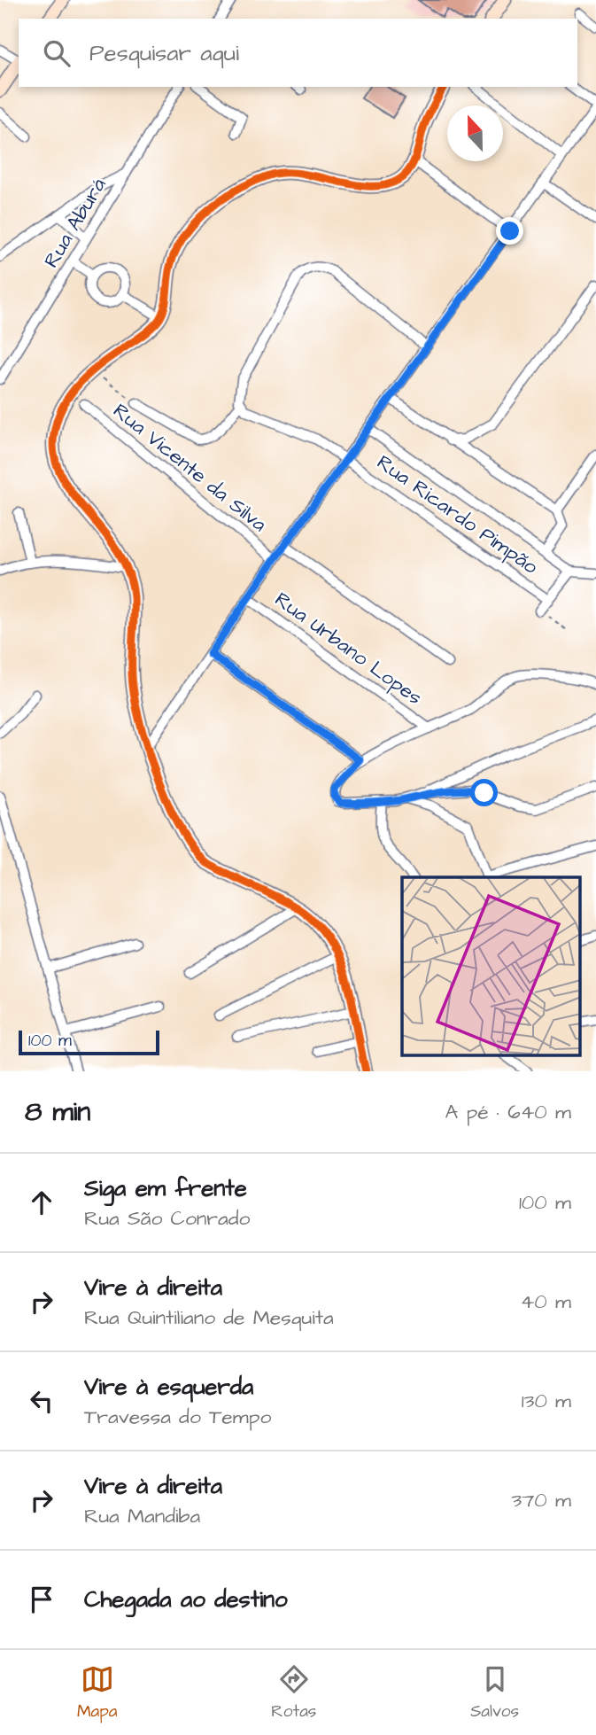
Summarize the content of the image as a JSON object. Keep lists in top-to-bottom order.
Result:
{
  "streets": {
    "street": [
      "Rua Aburá",
      "Rua Vicente da Silva",
      "Rua Ricardo Pimpão",
      "Rua Urbano Lopes"
    ]
  },
  "scale_bar": "100 m",
  "north": "top",
  "page": {
    "search": "Pesquisar aqui",
    "scale": "100 m",
    "heading": ["8 min", "A pé · 640 m"],
    "list": [
      ["Siga em frente", "Rua São Conrado", "100 m"],
      ["Vire à direita", "Rua Quintiliano de Mesquita", "40 m"],
      ["Vire à esquerda", "Travessa do Tempo", "130 m"],
      ["Vire à direita", "Rua Mandiba", "370 m"],
      "Chegada ao destino"
    ],
    "nav": ["Mapa", "Rotas", "Salvos"]
  }
}
